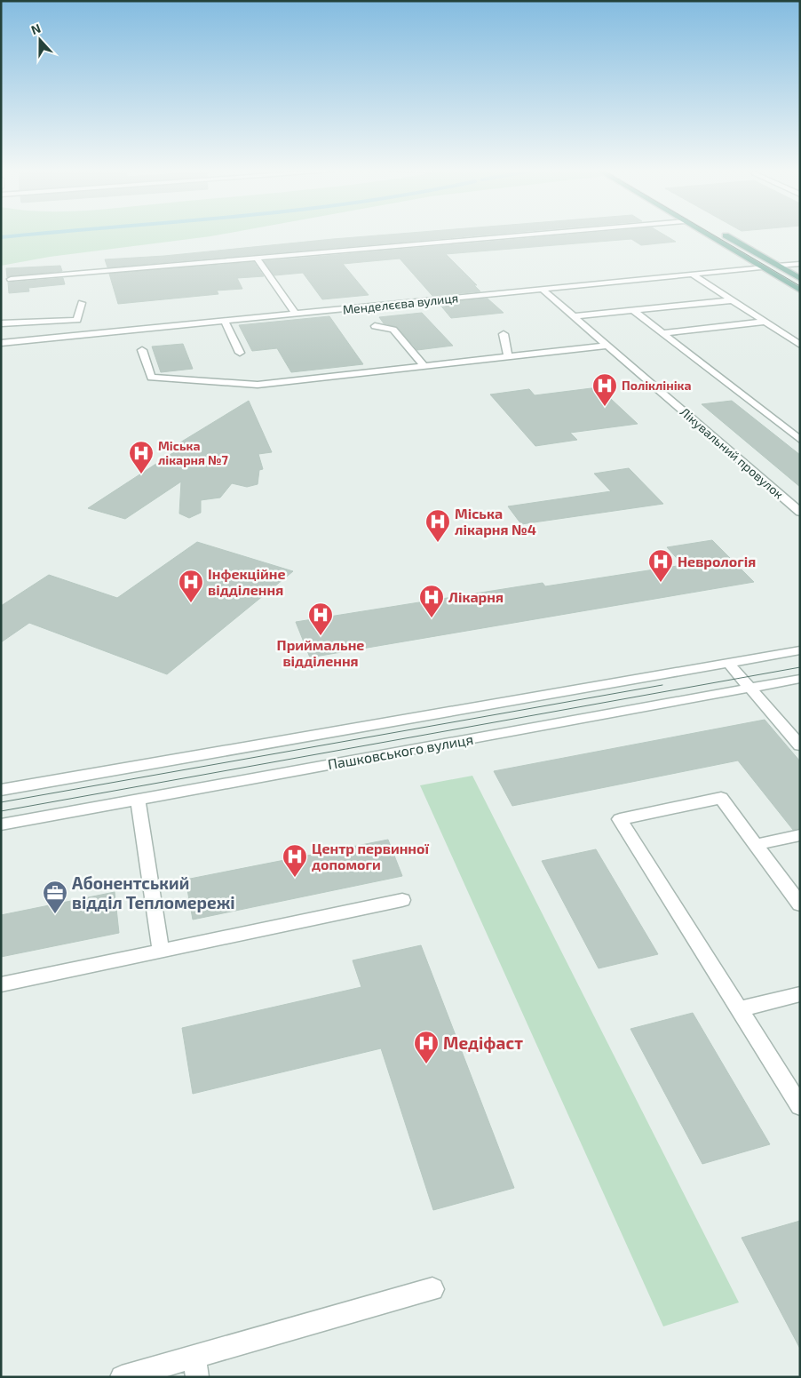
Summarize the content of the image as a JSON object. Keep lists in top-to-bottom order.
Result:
{
  "streets": {
    "main road": ["Менделєєва вулиця"],
    "street": ["Лікувальний провулок", "Пашковського вулиця"]
  },
  "crossings": [
    ["Менделєєва вулиця", "Лікувальний провулок"]
  ],
  "places": {
    "hospital": [
      "Поліклініка",
      "Міська лікарня №7",
      "Міська лікарня №4",
      "Неврологія",
      "Інфекційне відділення",
      "Лікарня",
      "Приймальне відділення",
      "Центр первинної допомоги",
      "Медіфаст"
    ],
    "office": ["Абонентський відділ Тепломережі"]
  },
  "north": "top"
}
